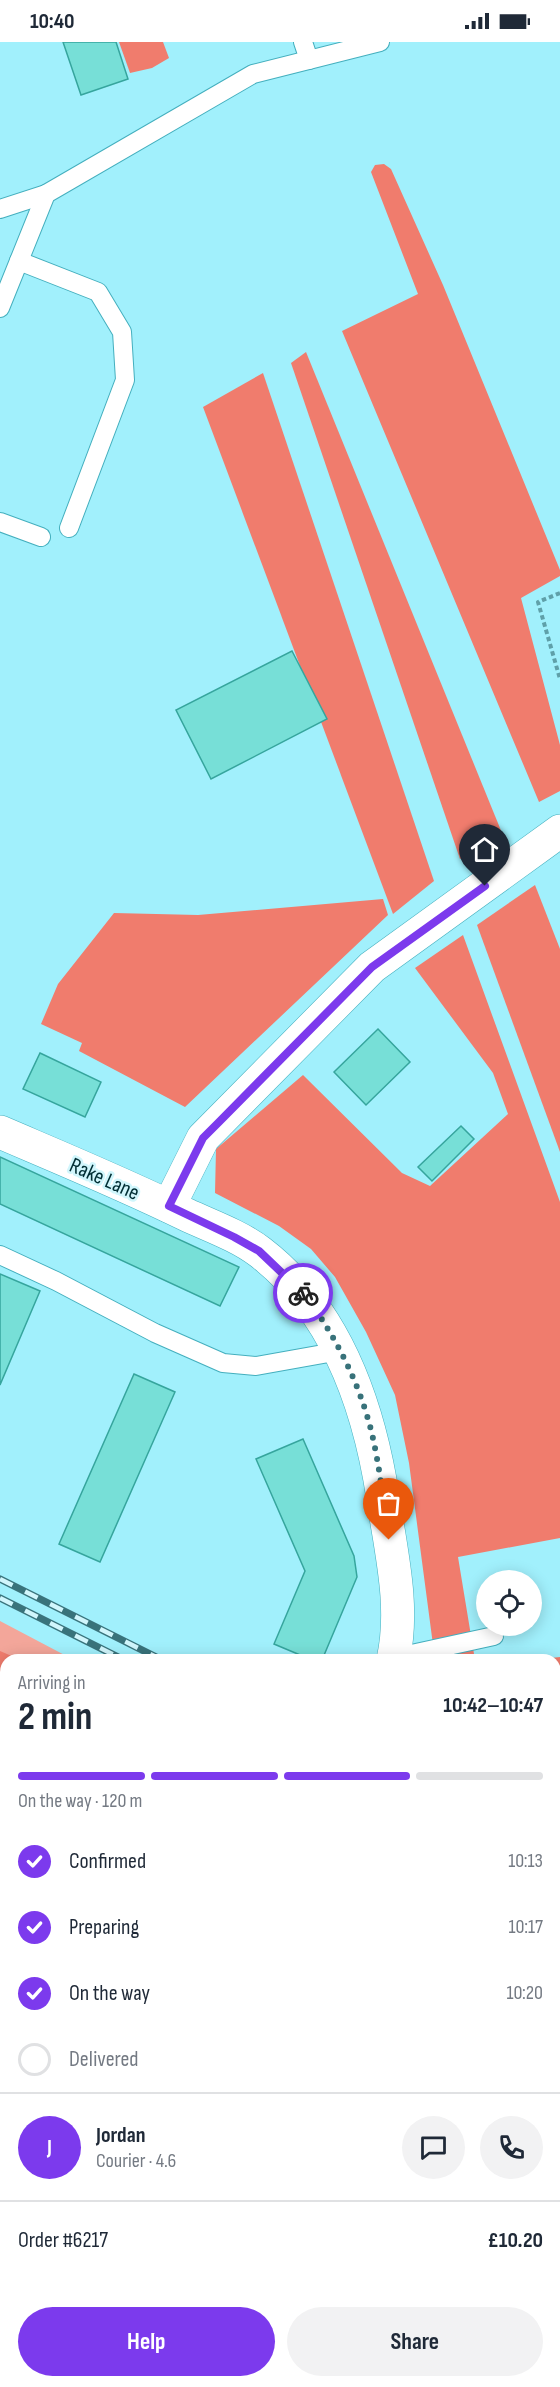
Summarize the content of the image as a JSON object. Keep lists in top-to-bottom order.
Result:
{
  "streets": {
    "street": ["Rake Lane"]
  },
  "page": {
    "status": "10:40",
    "heading": ["2 min", "Arriving in", "10:42–10:47"],
    "panel": [
      "Jordan",
      "Courier · 4.6",
      "Order #6217",
      "£10.20"
    ],
    "bar": "On the way · 120 m",
    "list": [
      ["Confirmed", "10:13"],
      ["Preparing", "10:17"],
      ["On the way", "10:20"],
      "Delivered"
    ],
    "round": "J",
    "buttons": ["Help", "Share"]
  }
}
